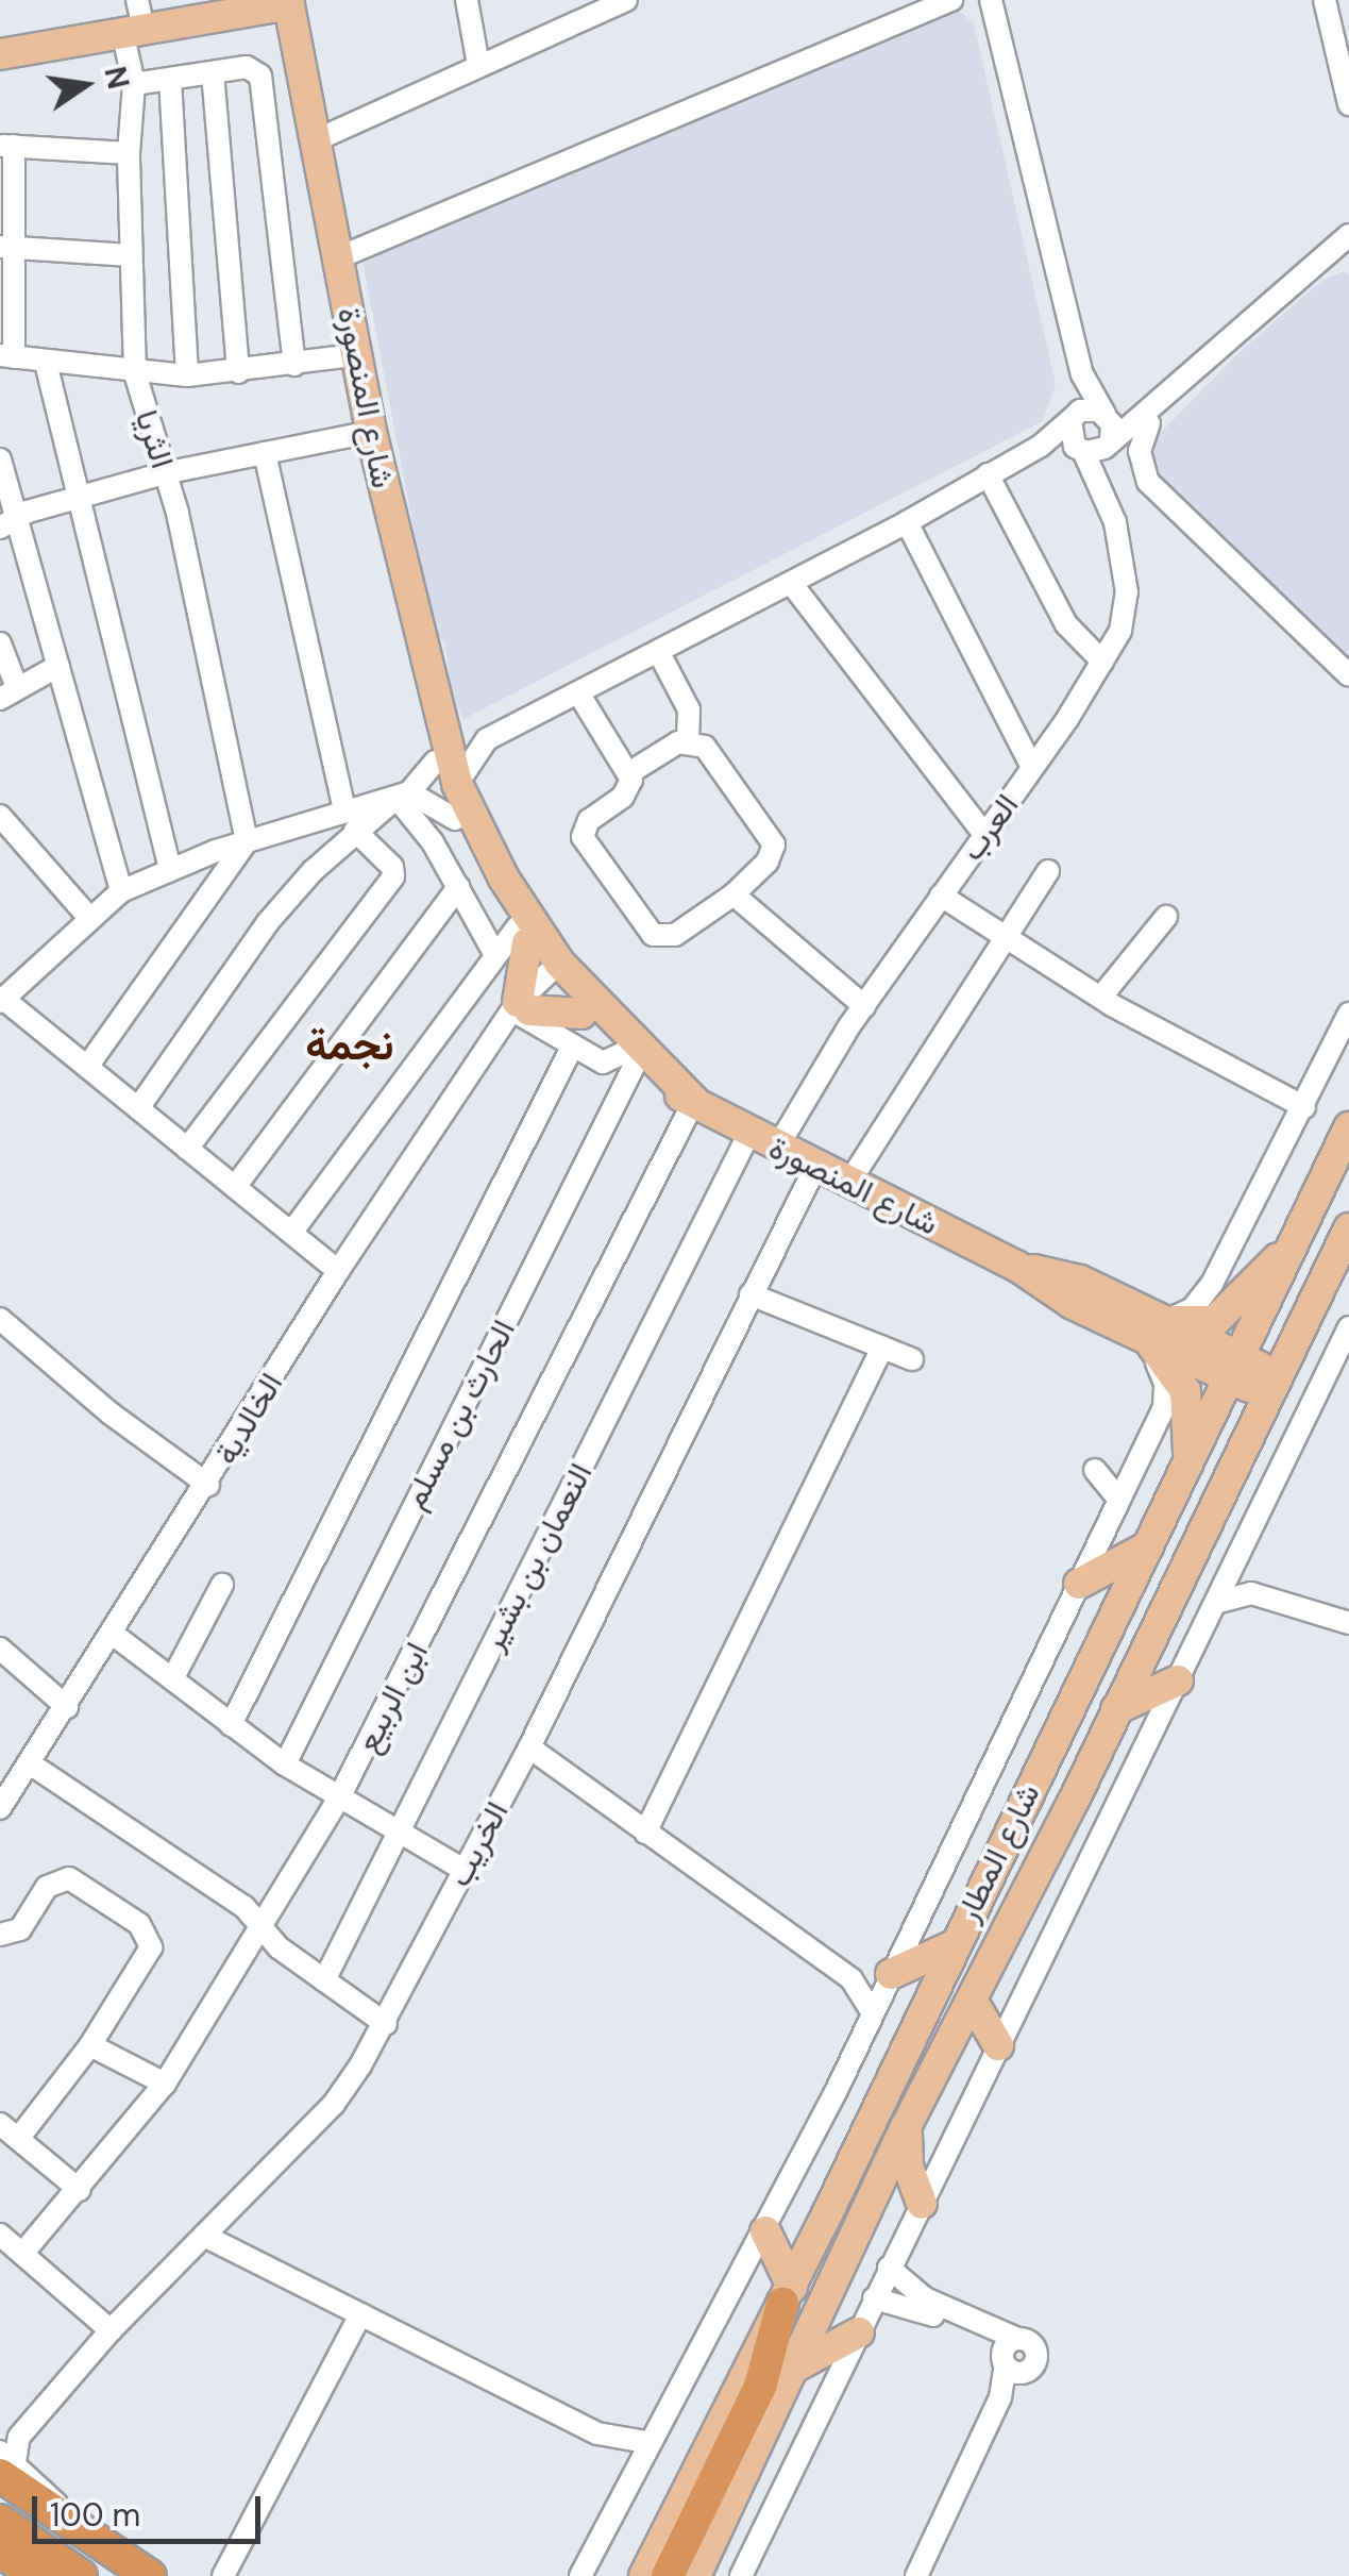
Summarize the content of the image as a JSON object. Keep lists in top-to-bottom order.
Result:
{
  "streets": {
    "main road": ["شارع المنصورة", "شارع المطار"],
    "street": [
      "الثريا",
      "العرب",
      "الحارث بن مسلم",
      "الخالدية",
      "النعمان بن بشير",
      "ابن الربيع",
      "الخريب"
    ]
  },
  "crossings": [
    ["شارع المنصورة", "العرب"],
    ["شارع المنصورة", "الحارث بن مسلم"],
    ["شارع المنصورة", "الخالدية"],
    ["شارع المنصورة", "النعمان بن بشير"],
    ["شارع المنصورة", "ابن الربيع"],
    ["شارع المنصورة", "الخريب"],
    ["شارع المنصورة", "شارع المطار"]
  ],
  "districts": ["نجمة"],
  "scale_bar": "100 m",
  "north": "right"
}
